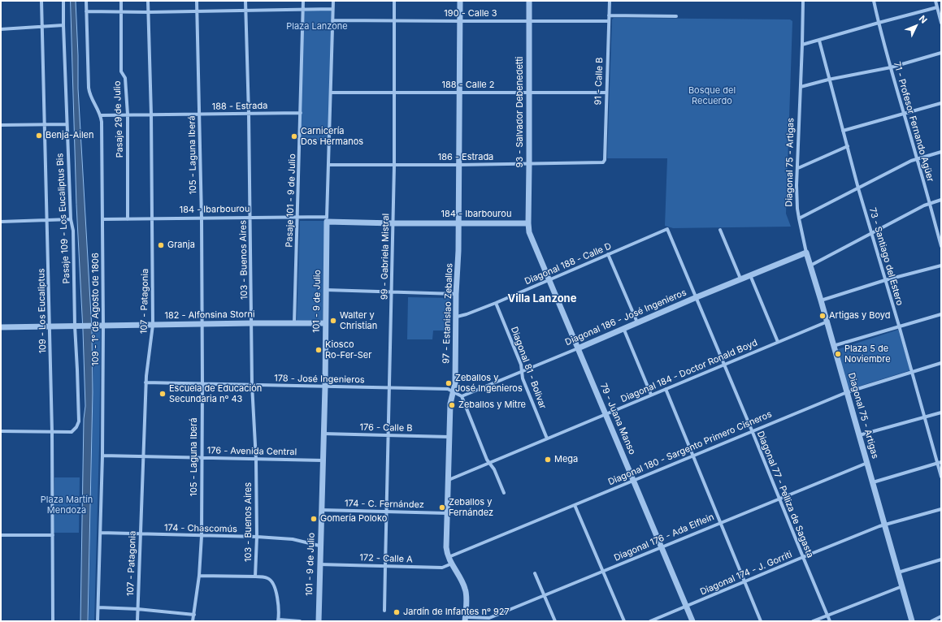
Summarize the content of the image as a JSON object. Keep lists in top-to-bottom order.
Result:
{
  "streets": {
    "street": [
      "190 - Calle 3",
      "91 - Calle B",
      "188 - Calle 2",
      "188 - Estrada",
      "93 - Salvador Debenedetti",
      "Pasaje 29 de Julio",
      "71 - Profesor Fernando Agüer",
      "105 - Laguna Iberá",
      "186 - Estrada",
      "Diagonal 75 - Artigas",
      "Pasaje 101 - 9 de Julio",
      "184 - Ibarbourou",
      "Pasaje 109 - Los Eucaliptus Bis",
      "99 - Gabriela Mistral",
      "73 - Santiago del Estero",
      "103 - Buenos Aires",
      "Diagonal 188 - Calle D",
      "107 - Patagonia",
      "101 - 9 de Julio",
      "109 - 1° de Agosto de 1806",
      "109 - Los Eucaliptus",
      "97 - Estanislao Zeballos",
      "182 - Alfonsina Storni",
      "Diagonal 186 - José Ingenieros",
      "Diagonal 81 - Bolivar",
      "Diagonal 184 - Doctor Ronald Boyd",
      "178 - José Ingenieros",
      "79 - Juana Manso",
      "176 - Calle B",
      "Diagonal 180 - Sargento Primero Cisneros",
      "176 - Avenida Central",
      "Diagonal 77 - Pelliza de Sagasta",
      "174 - C. Fernández",
      "174 - Chascomús",
      "Diagonal 176 - Ada Elflein",
      "172 - Calle A",
      "Diagonal 174 - J. Gorriti"
    ]
  },
  "crossings": [
    ["190 - Calle 3", "91 - Calle B"],
    ["190 - Calle 3", "93 - Salvador Debenedetti"],
    ["190 - Calle 3", "99 - Gabriela Mistral"],
    ["190 - Calle 3", "101 - 9 de Julio"],
    ["190 - Calle 3", "97 - Estanislao Zeballos"],
    ["91 - Calle B", "188 - Calle 2"],
    ["91 - Calle B", "186 - Estrada"],
    ["188 - Calle 2", "93 - Salvador Debenedetti"],
    ["188 - Calle 2", "99 - Gabriela Mistral"],
    ["188 - Calle 2", "101 - 9 de Julio"],
    ["188 - Calle 2", "97 - Estanislao Zeballos"],
    ["188 - Estrada", "Pasaje 29 de Julio"],
    ["188 - Estrada", "105 - Laguna Iberá"],
    ["188 - Estrada", "Pasaje 101 - 9 de Julio"],
    ["188 - Estrada", "103 - Buenos Aires"],
    ["188 - Estrada", "107 - Patagonia"],
    ["188 - Estrada", "109 - 1° de Agosto de 1806"],
    ["93 - Salvador Debenedetti", "186 - Estrada"],
    ["93 - Salvador Debenedetti", "184 - Ibarbourou"],
    ["93 - Salvador Debenedetti", "79 - Juana Manso"],
    ["Pasaje 29 de Julio", "184 - Ibarbourou"],
    ["105 - Laguna Iberá", "184 - Ibarbourou"],
    ["105 - Laguna Iberá", "182 - Alfonsina Storni"],
    ["105 - Laguna Iberá", "178 - José Ingenieros"],
    ["105 - Laguna Iberá", "176 - Avenida Central"],
    ["105 - Laguna Iberá", "174 - Chascomús"],
    ["186 - Estrada", "99 - Gabriela Mistral"],
    ["186 - Estrada", "101 - 9 de Julio"],
    ["186 - Estrada", "97 - Estanislao Zeballos"],
    ["Diagonal 75 - Artigas", "Diagonal 186 - José Ingenieros"],
    ["Diagonal 75 - Artigas", "Diagonal 184 - Doctor Ronald Boyd"],
    ["Diagonal 75 - Artigas", "Diagonal 180 - Sargento Primero Cisneros"],
    ["Diagonal 75 - Artigas", "Diagonal 176 - Ada Elflein"],
    ["Diagonal 75 - Artigas", "Diagonal 174 - J. Gorriti"],
    ["Pasaje 101 - 9 de Julio", "184 - Ibarbourou"],
    ["Pasaje 101 - 9 de Julio", "182 - Alfonsina Storni"],
    ["184 - Ibarbourou", "99 - Gabriela Mistral"],
    ["184 - Ibarbourou", "103 - Buenos Aires"],
    ["184 - Ibarbourou", "107 - Patagonia"],
    ["184 - Ibarbourou", "101 - 9 de Julio"],
    ["184 - Ibarbourou", "109 - 1° de Agosto de 1806"],
    ["184 - Ibarbourou", "97 - Estanislao Zeballos"],
    ["184 - Ibarbourou", "79 - Juana Manso"],
    ["Pasaje 109 - Los Eucaliptus Bis", "109 - Los Eucaliptus"],
    ["Pasaje 109 - Los Eucaliptus Bis", "182 - Alfonsina Storni"],
    ["99 - Gabriela Mistral", "178 - José Ingenieros"],
    ["99 - Gabriela Mistral", "176 - Calle B"],
    ["99 - Gabriela Mistral", "174 - C. Fernández"],
    ["99 - Gabriela Mistral", "172 - Calle A"],
    ["73 - Santiago del Estero", "Diagonal 180 - Sargento Primero Cisneros"],
    ["103 - Buenos Aires", "182 - Alfonsina Storni"],
    ["103 - Buenos Aires", "178 - José Ingenieros"],
    ["103 - Buenos Aires", "176 - Avenida Central"],
    ["103 - Buenos Aires", "174 - Chascomús"],
    ["Diagonal 188 - Calle D", "97 - Estanislao Zeballos"],
    ["Diagonal 188 - Calle D", "Diagonal 81 - Bolivar"],
    ["Diagonal 188 - Calle D", "79 - Juana Manso"],
    ["Diagonal 188 - Calle D", "Diagonal 77 - Pelliza de Sagasta"],
    ["107 - Patagonia", "182 - Alfonsina Storni"],
    ["107 - Patagonia", "178 - José Ingenieros"],
    ["107 - Patagonia", "176 - Avenida Central"],
    ["107 - Patagonia", "174 - Chascomús"],
    ["101 - 9 de Julio", "182 - Alfonsina Storni"],
    ["101 - 9 de Julio", "178 - José Ingenieros"],
    ["101 - 9 de Julio", "176 - Calle B"],
    ["101 - 9 de Julio", "176 - Avenida Central"],
    ["101 - 9 de Julio", "174 - C. Fernández"],
    ["101 - 9 de Julio", "174 - Chascomús"],
    ["101 - 9 de Julio", "172 - Calle A"],
    ["109 - 1° de Agosto de 1806", "182 - Alfonsina Storni"],
    ["109 - 1° de Agosto de 1806", "176 - Avenida Central"],
    ["109 - 1° de Agosto de 1806", "174 - Chascomús"],
    ["109 - Los Eucaliptus", "182 - Alfonsina Storni"],
    ["97 - Estanislao Zeballos", "Diagonal 184 - Doctor Ronald Boyd"],
    ["97 - Estanislao Zeballos", "178 - José Ingenieros"],
    ["97 - Estanislao Zeballos", "176 - Calle B"],
    ["97 - Estanislao Zeballos", "Diagonal 180 - Sargento Primero Cisneros"],
    ["97 - Estanislao Zeballos", "174 - C. Fernández"],
    ["97 - Estanislao Zeballos", "Diagonal 176 - Ada Elflein"],
    ["97 - Estanislao Zeballos", "172 - Calle A"],
    ["Diagonal 186 - José Ingenieros", "Diagonal 81 - Bolivar"],
    ["Diagonal 186 - José Ingenieros", "79 - Juana Manso"],
    ["Diagonal 186 - José Ingenieros", "Diagonal 77 - Pelliza de Sagasta"],
    ["Diagonal 81 - Bolivar", "Diagonal 184 - Doctor Ronald Boyd"],
    ["Diagonal 184 - Doctor Ronald Boyd", "79 - Juana Manso"],
    ["Diagonal 184 - Doctor Ronald Boyd", "Diagonal 77 - Pelliza de Sagasta"],
    ["79 - Juana Manso", "Diagonal 180 - Sargento Primero Cisneros"],
    ["79 - Juana Manso", "Diagonal 176 - Ada Elflein"],
    ["79 - Juana Manso", "Diagonal 174 - J. Gorriti"],
    ["Diagonal 180 - Sargento Primero Cisneros", "Diagonal 77 - Pelliza de Sagasta"],
    ["Diagonal 77 - Pelliza de Sagasta", "Diagonal 176 - Ada Elflein"],
    ["Diagonal 77 - Pelliza de Sagasta", "Diagonal 174 - J. Gorriti"]
  ],
  "districts": ["Villa Lanzone"],
  "parks": ["Plaza Lanzone", "Bosque del Recuerdo", "Plaza Martín Mendoza"],
  "places": [
    "Benja-Ailen",
    "Carnicería Dos Hermanos",
    "Granja",
    "Artigas y Boyd",
    "Walter y Christian",
    "Kiosco Ro-Fer-Ser",
    "Plaza 5 de Noviembre",
    "Zeballos y José Ingenieros",
    "Escuela de Educación Secundaria nº 43",
    "Zeballos y Mitre",
    "Mega",
    "Zeballos y Fernández",
    "Gomería Poloko",
    "Jardín de Infantes nº 927"
  ],
  "north": "top right"
}
